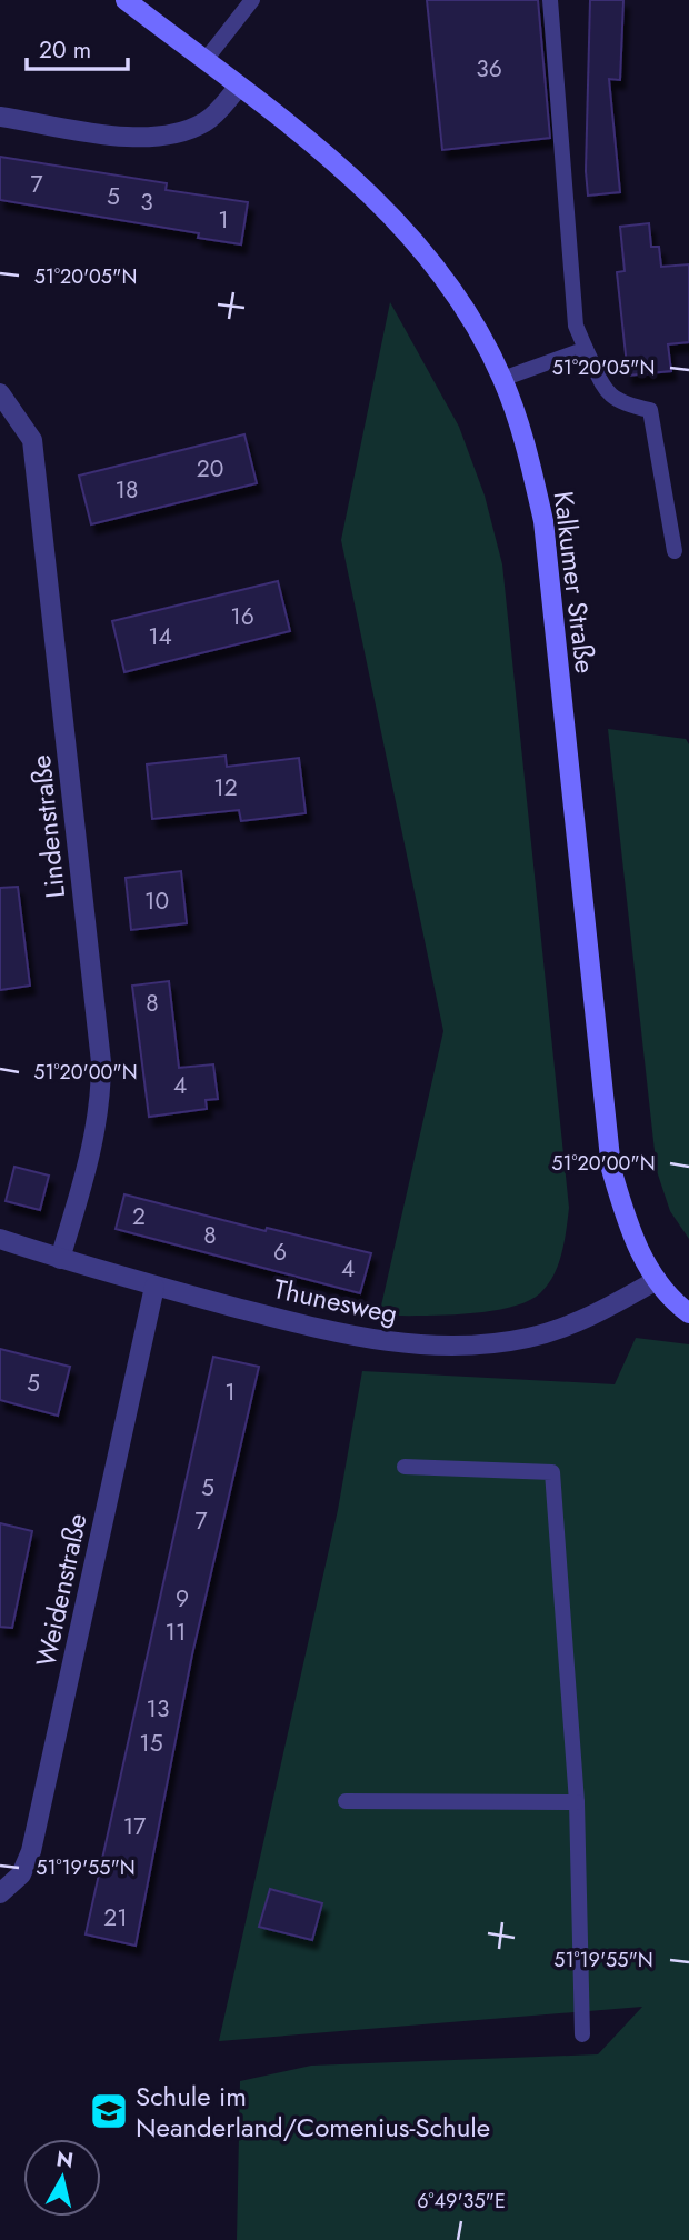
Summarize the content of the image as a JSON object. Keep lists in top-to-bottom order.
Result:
{
  "streets": {
    "main road": ["Kalkumer Straße"],
    "street": ["Lindenstraße", "Thunesweg", "Weidenstraße"]
  },
  "crossings": [
    ["Kalkumer Straße", "Thunesweg"],
    ["Lindenstraße", "Thunesweg"],
    ["Thunesweg", "Weidenstraße"]
  ],
  "places": {
    "school or university": ["Schule im Neanderland/Comenius-Schule"]
  },
  "house_numbers": [
    "36",
    "7",
    "5",
    "3",
    "1",
    "20",
    "18",
    "16",
    "14",
    "12",
    "10",
    "8",
    "4",
    "2",
    "8",
    "6",
    "4",
    "5",
    "1",
    "5",
    "7",
    "9",
    "11",
    "13",
    "15",
    "17",
    "21"
  ],
  "scale_bar": "20 m",
  "north": "top",
  "coordinates": [
    "51°20'05\"N",
    "51°20'00\"N",
    "51°19'55\"N",
    "6°49'35\"E"
  ]
}
